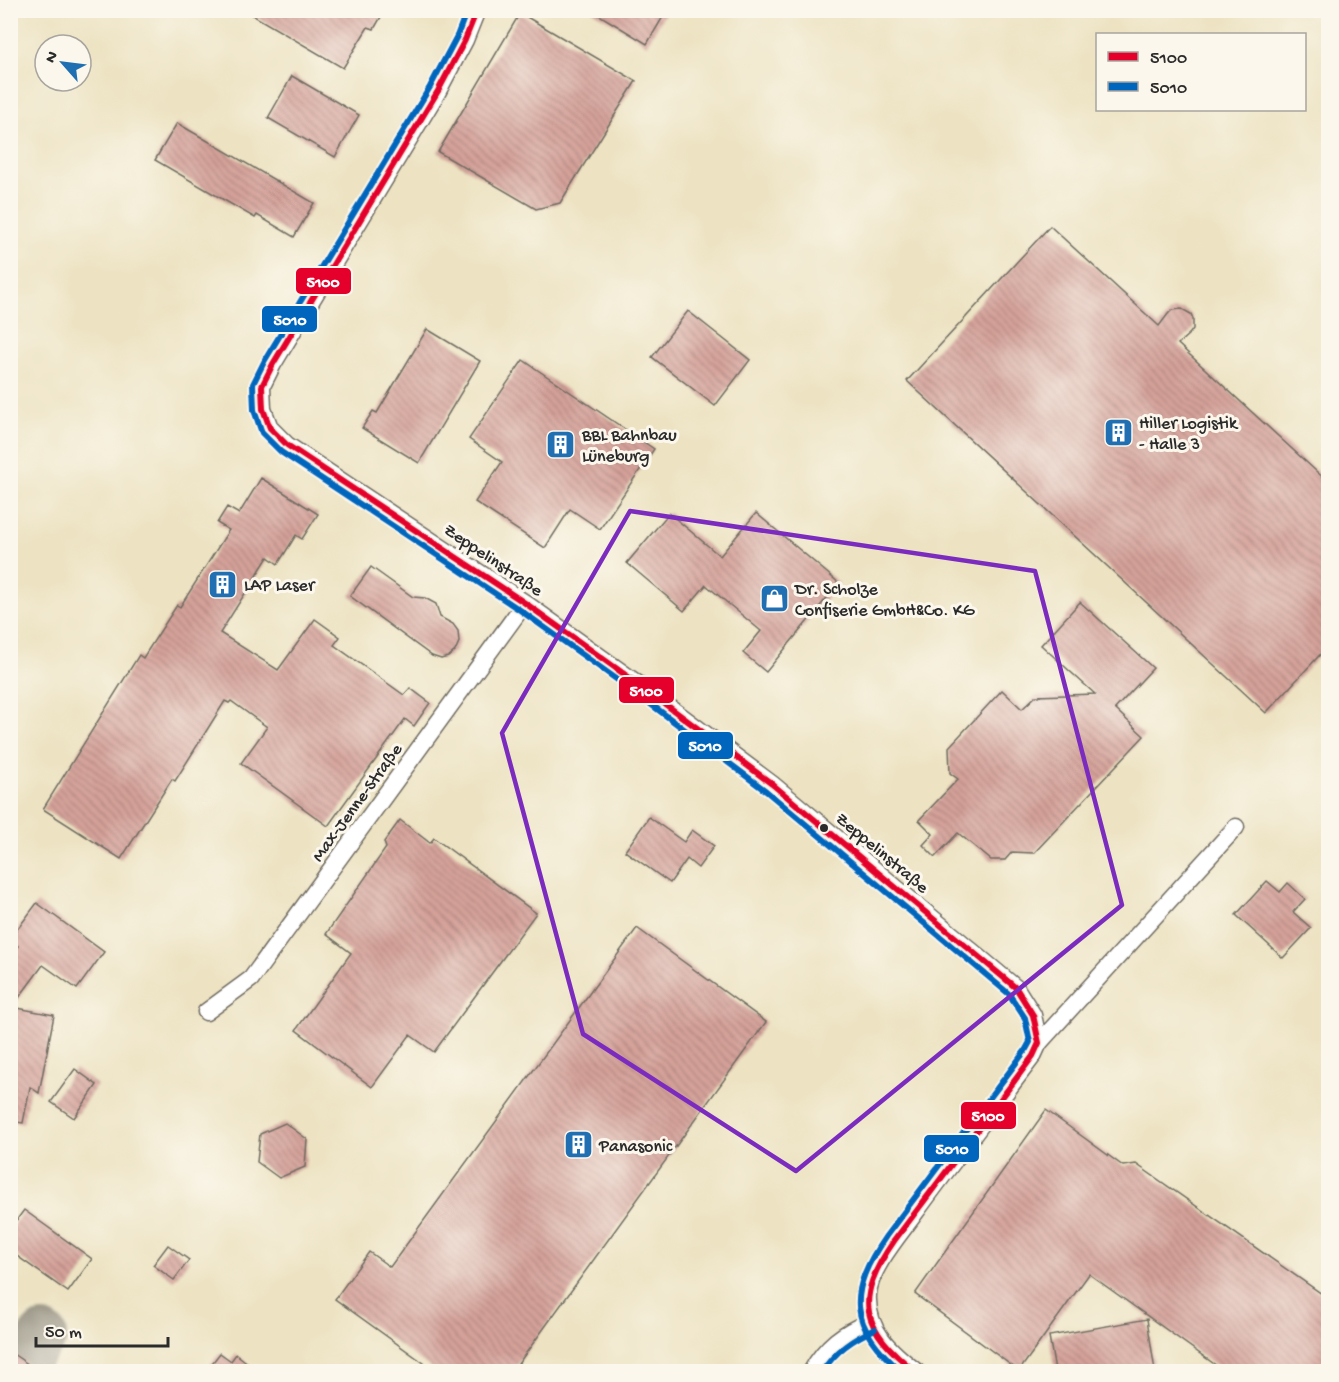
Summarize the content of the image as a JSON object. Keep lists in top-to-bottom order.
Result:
{
  "streets": {
    "street": ["Zeppelinstraße", "Max-Jenne-Straße"]
  },
  "crossings": [
    ["Zeppelinstraße", "Max-Jenne-Straße"]
  ],
  "places": {
    "building": [
      "Hiller Logistik - Halle 3",
      "BBL Bahnbau Lüneburg",
      "LAP Laser",
      "Panasonic"
    ],
    "shop": ["Dr. Scholze Confiserie GmbH&Co. KG"]
  },
  "lines": ["transit line 5100", "transit line 5010"],
  "legend": ["5100", "5010"],
  "scale_bar": "50 m",
  "north": "top left"
}
